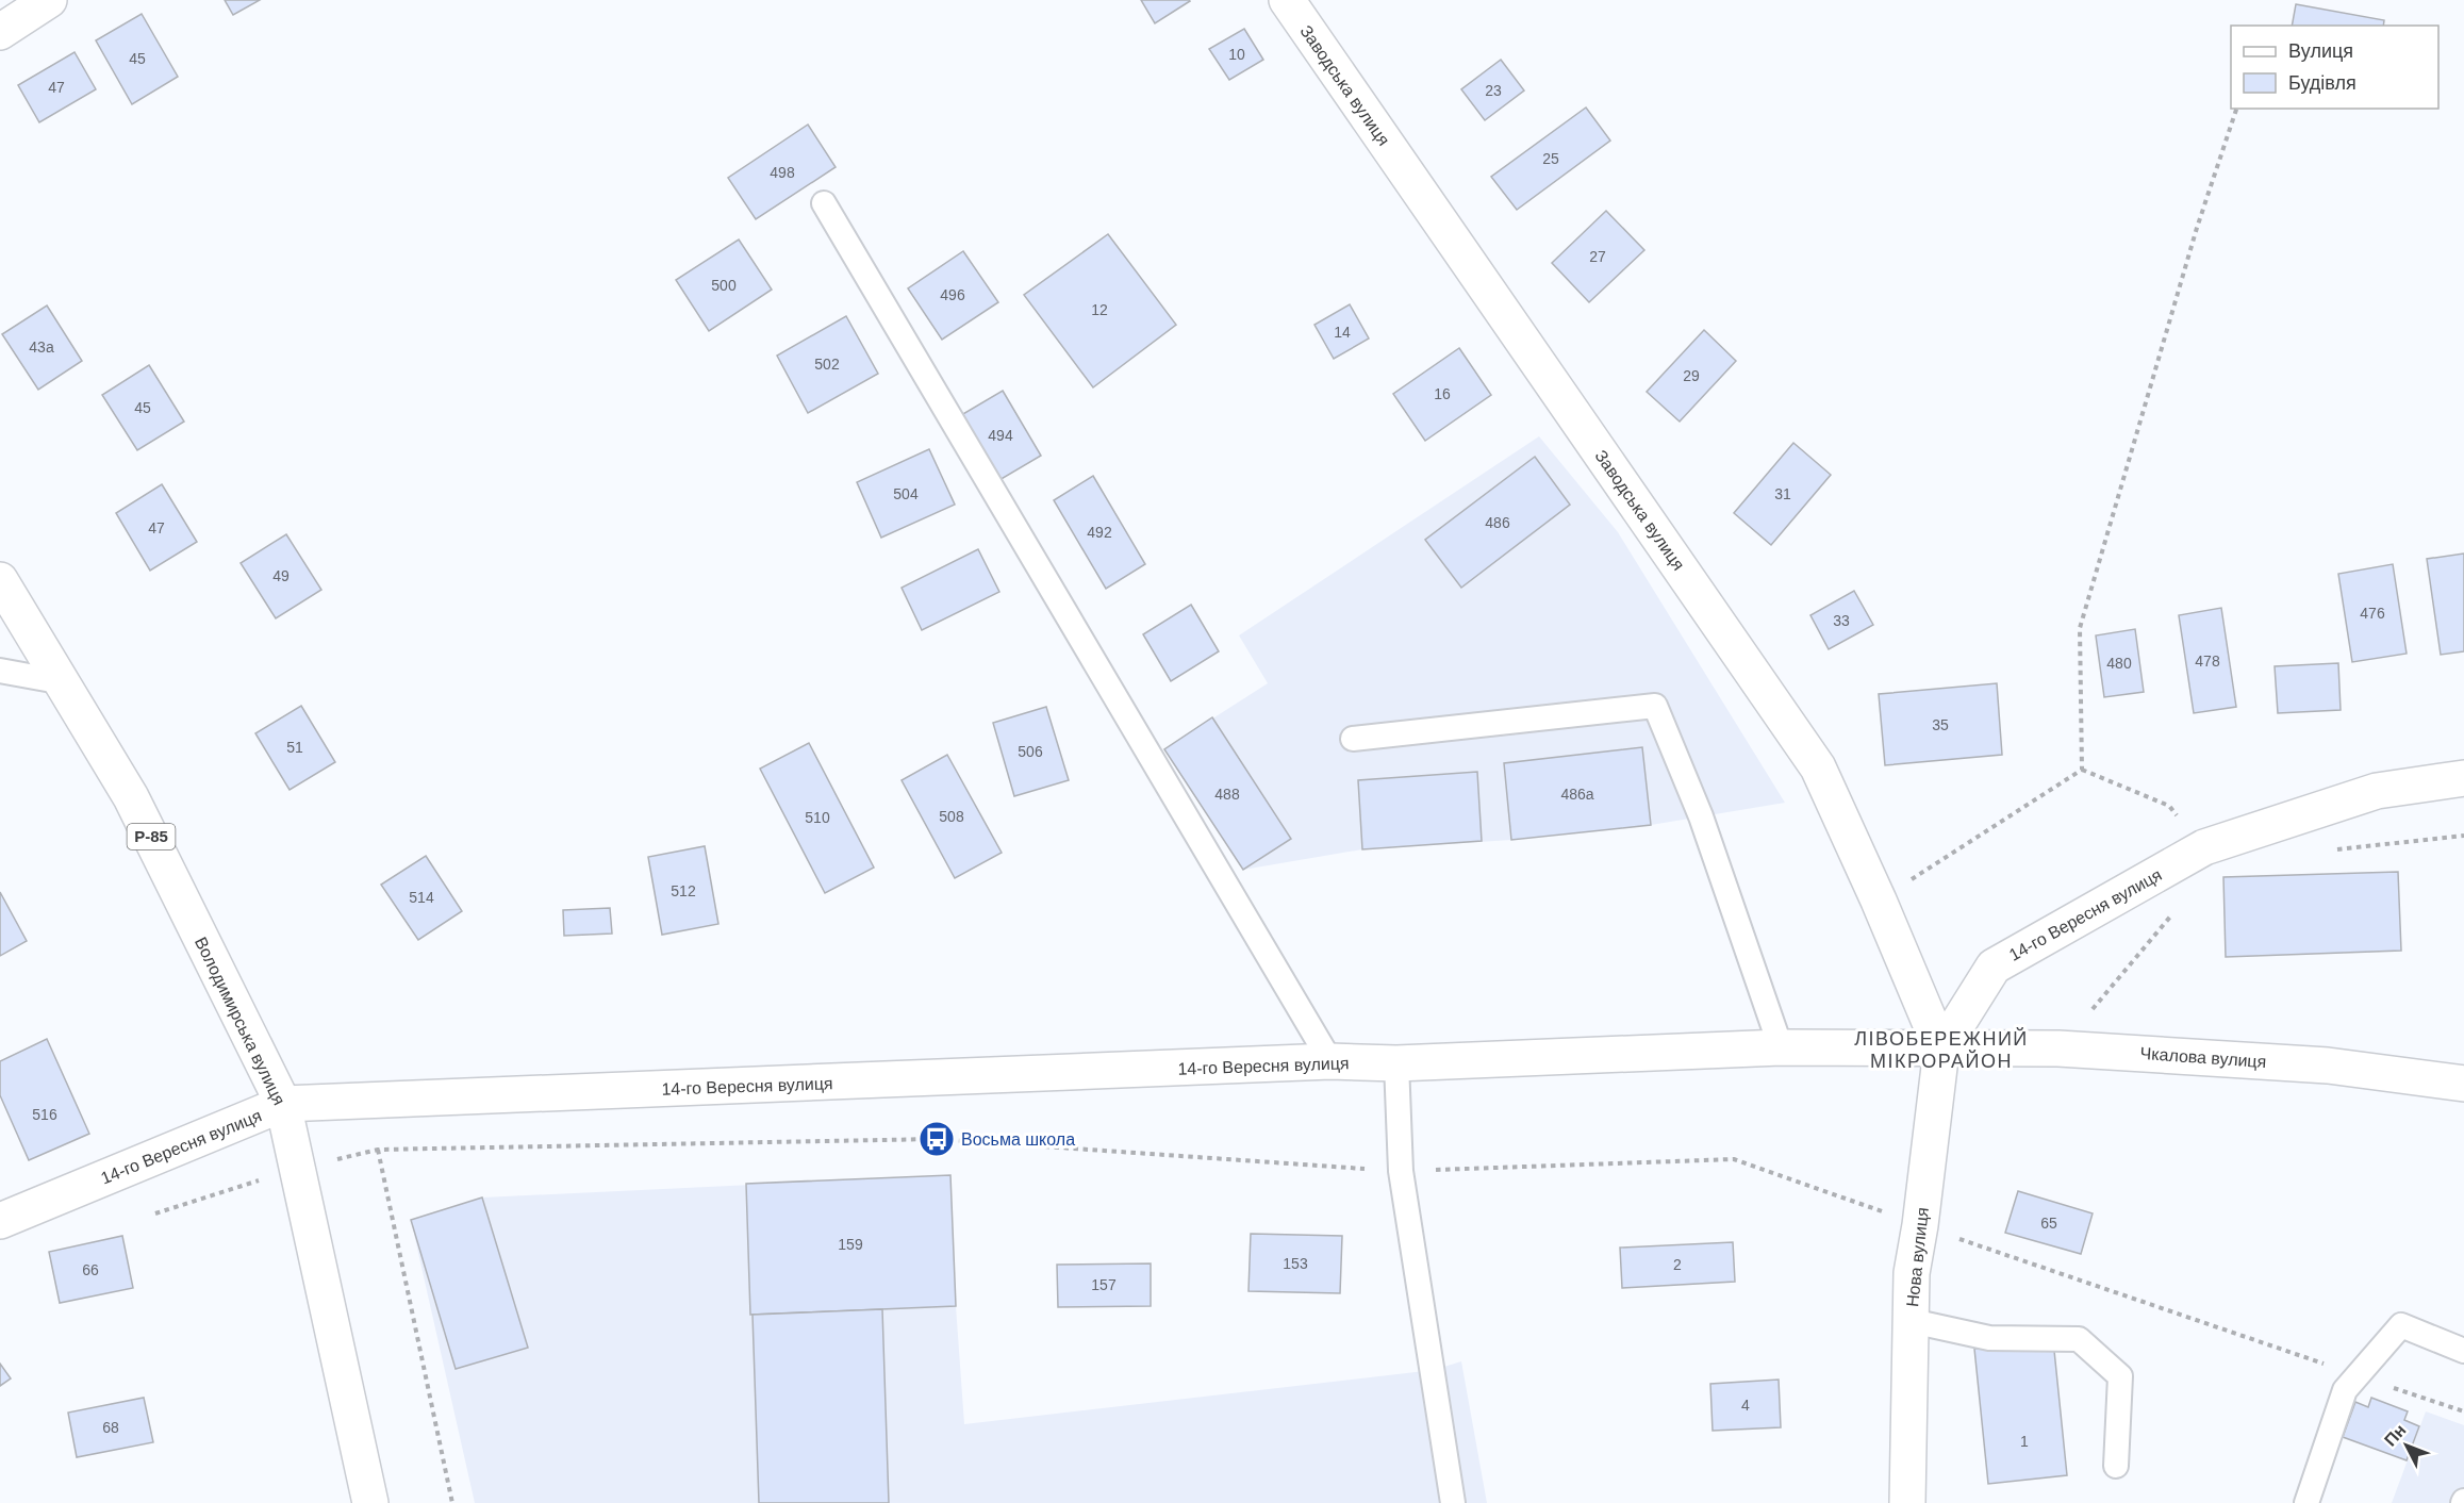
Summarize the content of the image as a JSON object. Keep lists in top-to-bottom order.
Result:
{
  "streets": {
    "main road": [
      "Заводська вулиця",
      "Р-85",
      "14-го Вересня вулиця",
      "Володимирська вулиця",
      "Чкалова вулиця",
      "Нова вулиця"
    ]
  },
  "crossings": [
    ["Заводська вулиця", "14-го Вересня вулиця"],
    ["Заводська вулиця", "Чкалова вулиця"],
    ["Заводська вулиця", "Нова вулиця"],
    ["14-го Вересня вулиця", "Володимирська вулиця"],
    ["14-го Вересня вулиця", "Чкалова вулиця"],
    ["14-го Вересня вулиця", "Нова вулиця"],
    ["Чкалова вулиця", "Нова вулиця"]
  ],
  "districts": ["ЛІВОБЕРЕЖНИЙ МІКРОРАЙОН"],
  "places": {
    "bus stop": ["Восьма школа"]
  },
  "house_numbers": [
    "10",
    "45",
    "47",
    "23",
    "25",
    "498",
    "27",
    "500",
    "496",
    "12",
    "14",
    "43а",
    "502",
    "29",
    "16",
    "45",
    "494",
    "504",
    "31",
    "486",
    "47",
    "492",
    "49",
    "476",
    "33",
    "478",
    "480",
    "35",
    "51",
    "506",
    "488",
    "486а",
    "508",
    "510",
    "512",
    "514",
    "516",
    "65",
    "159",
    "153",
    "2",
    "66",
    "157",
    "4",
    "68",
    "1"
  ],
  "legend": ["Вулиця", "Будівля"],
  "north": "top left"
}
